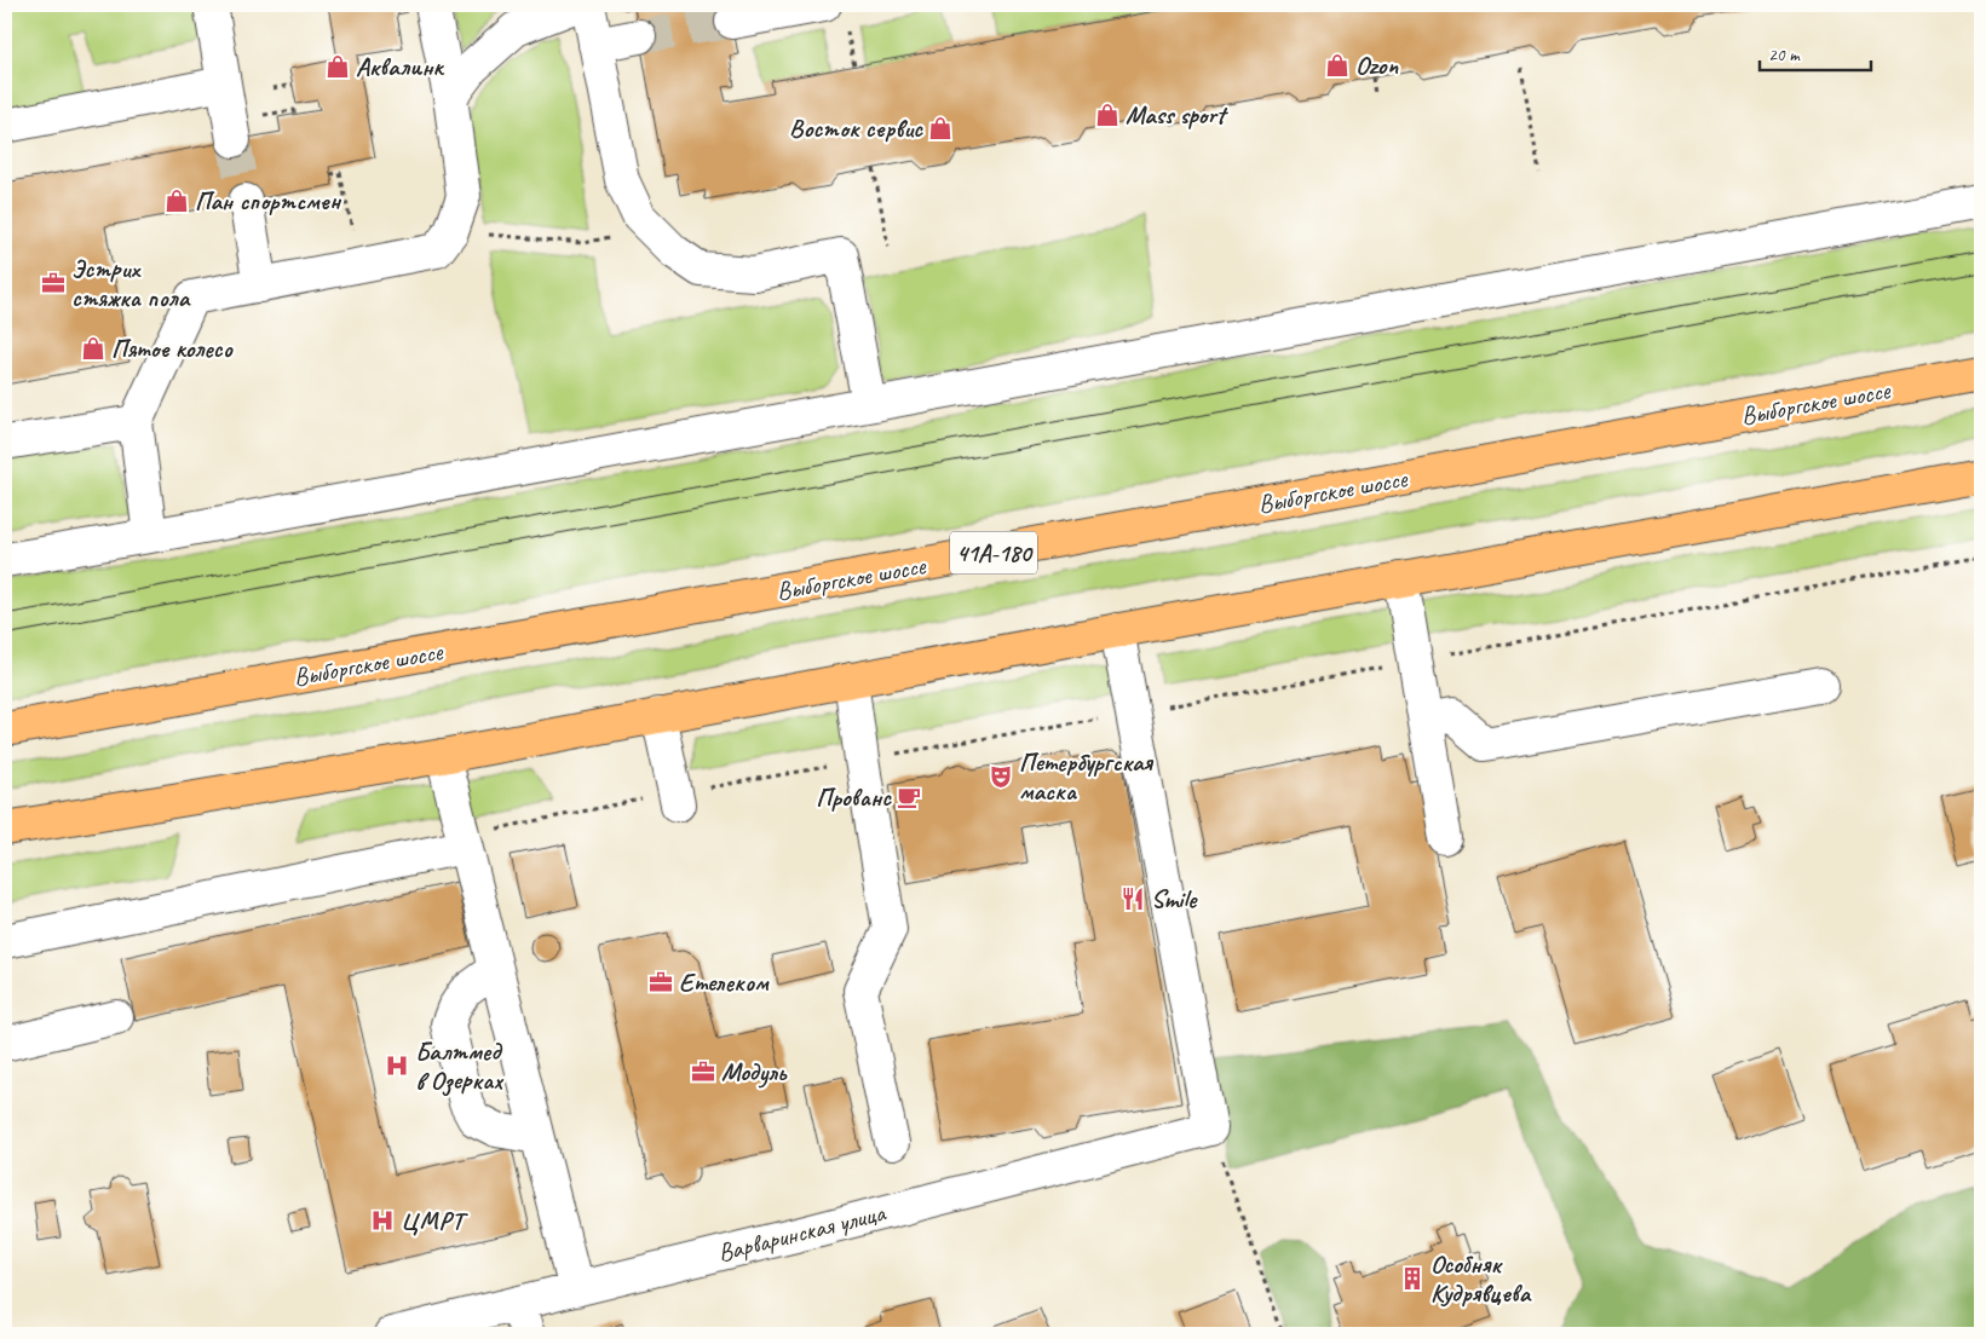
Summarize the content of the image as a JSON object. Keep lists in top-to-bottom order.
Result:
{
  "streets": {
    "main road": ["Выборгское шоссе", "41А-180"],
    "street": ["Варваринская улица"]
  },
  "places": {
    "shop": [
      "Ozon",
      "Аквалинк",
      "Mass sport",
      "Восток сервис",
      "Пан спортсмен",
      "Пятое колесо"
    ],
    "office": ["Эстрих стяжка пола", "Етелеком", "Модуль"],
    "theatre": ["Петербургская маска"],
    "cafe": ["Прованс"],
    "restaurant": ["Smile"],
    "hospital": ["Балтмед в Озерках", "ЦМРТ"],
    "building": ["Особняк Кудрявцева"]
  },
  "scale_bar": "20 m"
}
